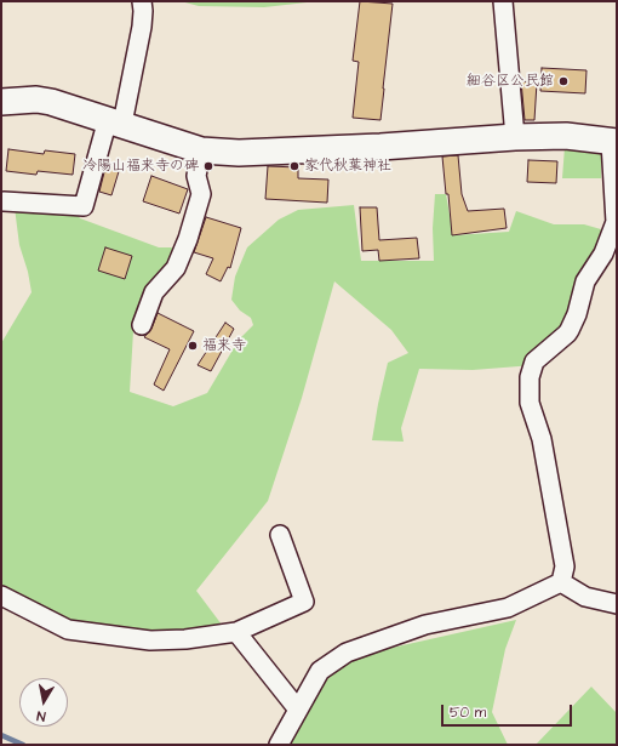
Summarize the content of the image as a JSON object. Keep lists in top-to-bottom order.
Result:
{
  "places": [
    "細谷区公民館",
    "冷陽山福来寺の碑",
    "家代秋葉神社",
    "福来寺"
  ],
  "scale_bar": "50 m",
  "north": "bottom"
}
